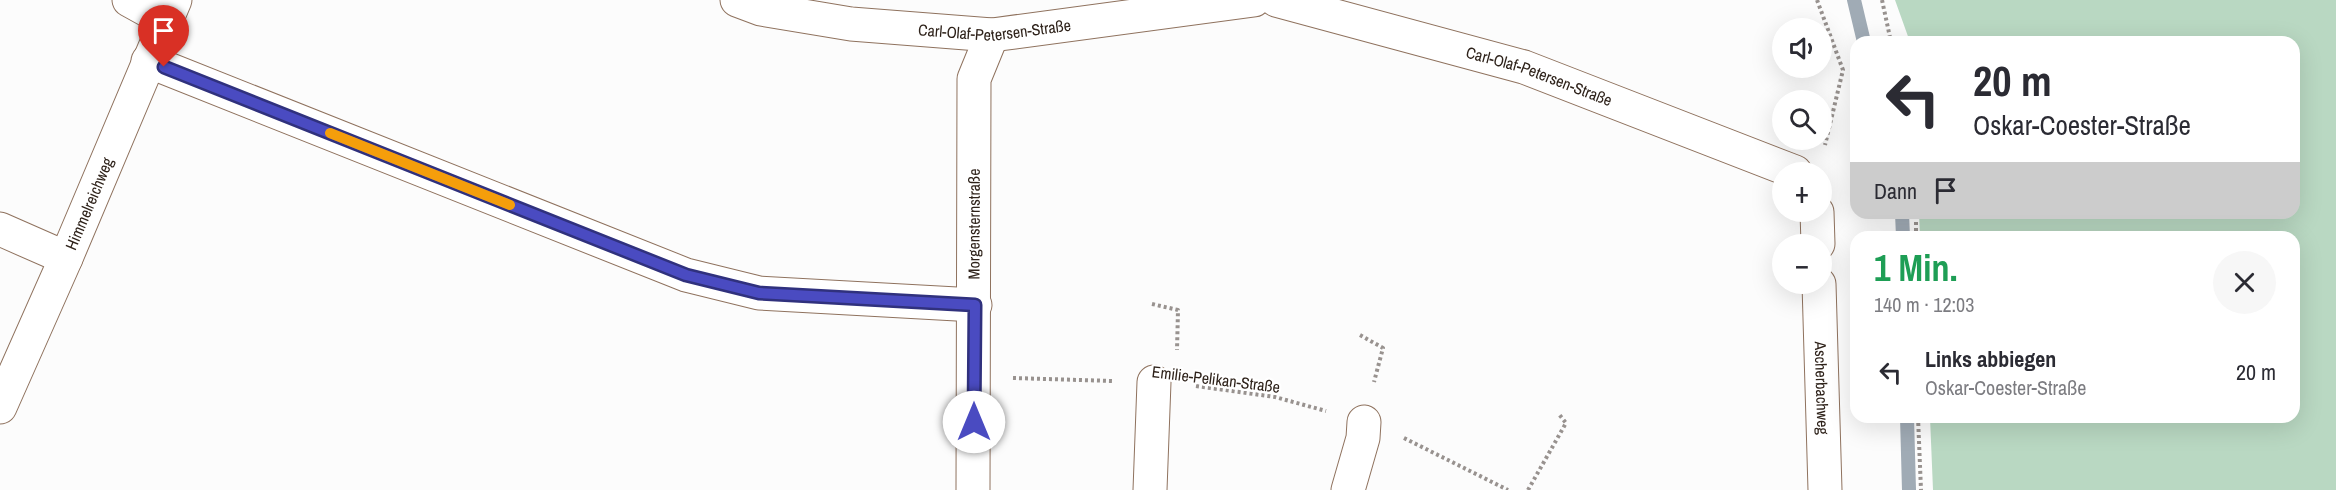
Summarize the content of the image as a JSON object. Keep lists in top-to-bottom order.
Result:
{
  "streets": {
    "street": [
      "Carl-Olaf-Petersen-Straße",
      "Himmelreichweg",
      "Morgensternstraße",
      "Ascherbachweg"
    ],
    "path": ["Emilie-Pelikan-Straße"]
  },
  "crossings": [
    ["Carl-Olaf-Petersen-Straße", "Morgensternstraße"],
    ["Morgensternstraße", "Emilie-Pelikan-Straße"]
  ],
  "page": {
    "map_buttons": ["+", "−"],
    "turn": ["20 m", "Oskar-Coester-Straße"],
    "then": "Dann",
    "heading": ["1 Min.", "140 m · 12:03"],
    "list": [
      {
        "name": "Links abbiegen",
        "note": "Oskar-Coester-Straße",
        "value": "20 m"
      }
    ]
  }
}
